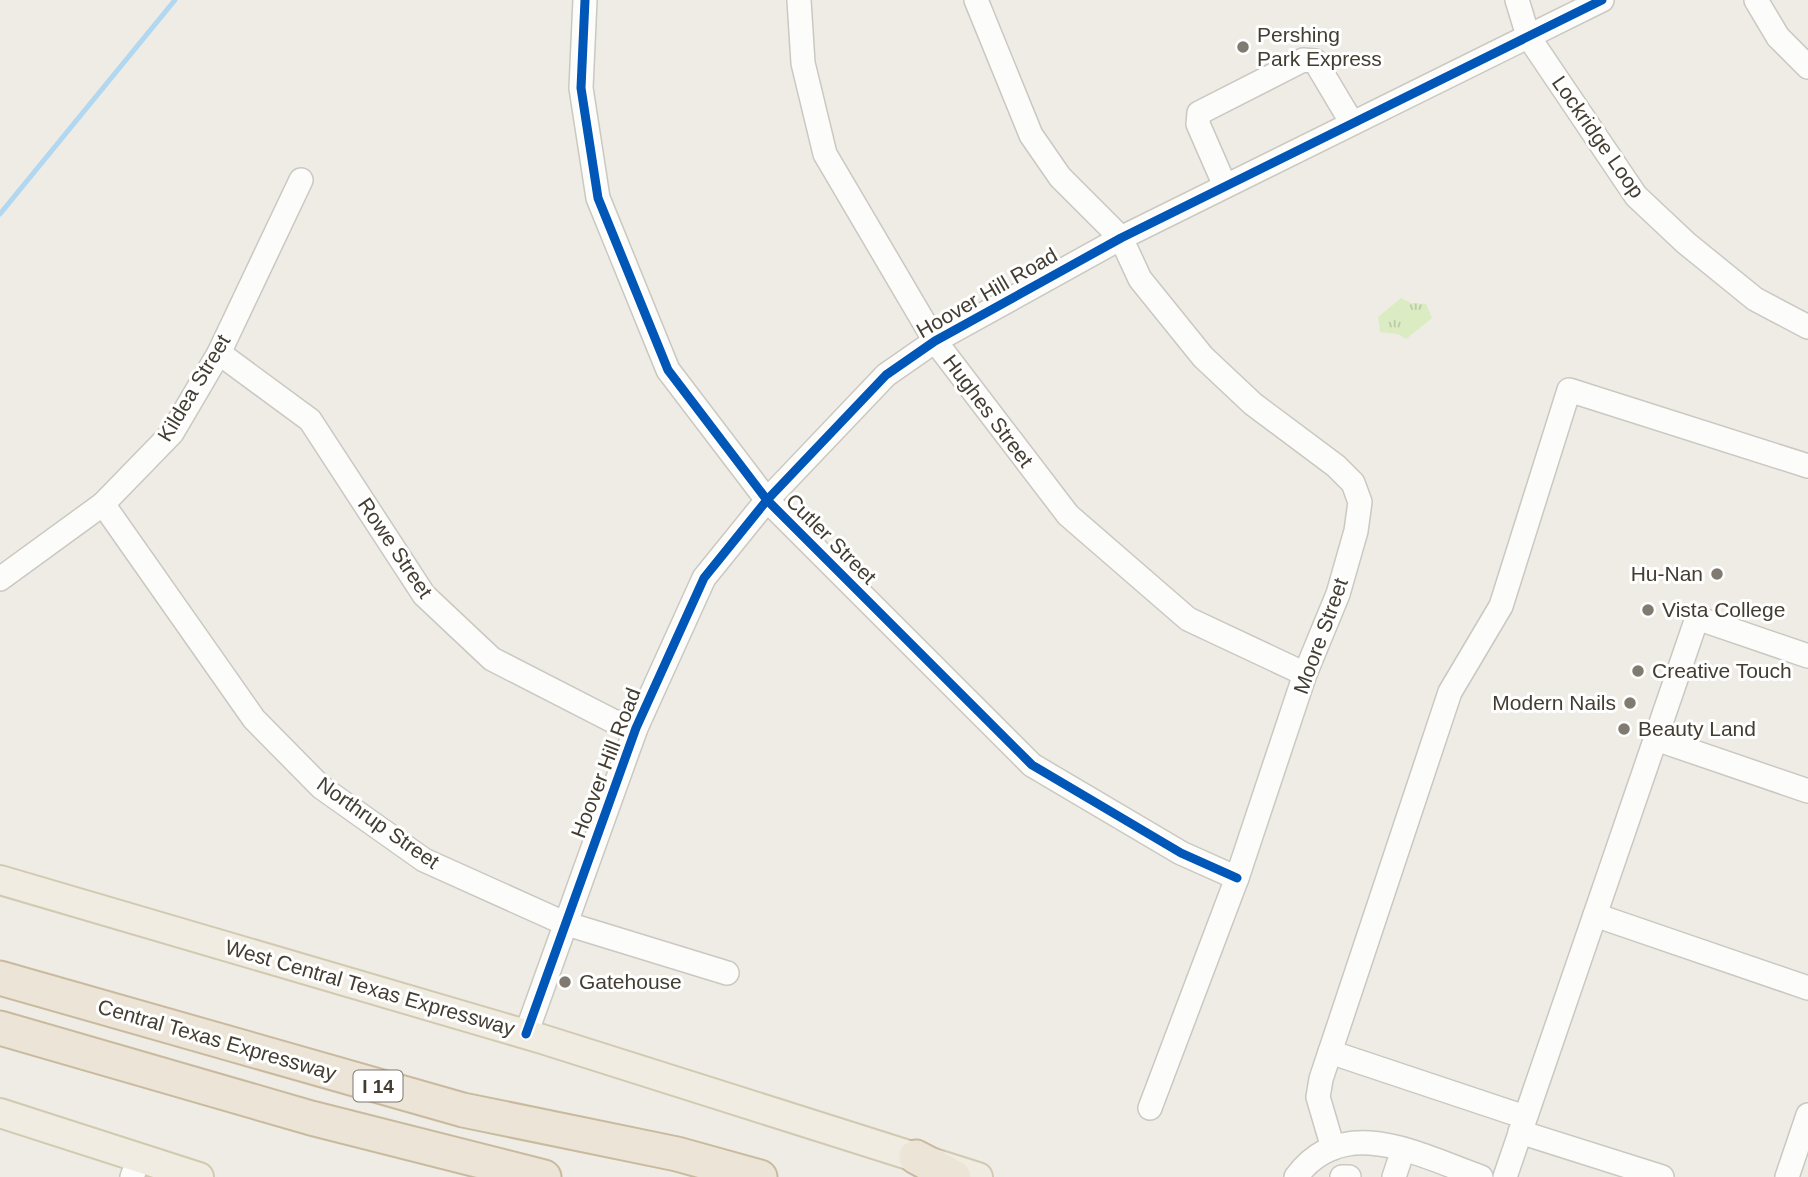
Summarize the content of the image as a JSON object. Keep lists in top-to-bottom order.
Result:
{
  "streets": {
    "highway": ["Central Texas Expressway", "I 14"],
    "main road": ["West Central Texas Expressway"],
    "street": [
      "Lockridge Loop",
      "Hoover Hill Road",
      "Kildea Street",
      "Hughes Street",
      "Cutler Street",
      "Rowe Street",
      "Moore Street",
      "Northrup Street"
    ]
  },
  "crossings": [
    ["Lockridge Loop", "Hoover Hill Road"],
    ["Hoover Hill Road", "Hughes Street"],
    ["Hoover Hill Road", "Cutler Street"],
    ["Hoover Hill Road", "Rowe Street"],
    ["Hoover Hill Road", "Moore Street"],
    ["Hoover Hill Road", "Northrup Street"],
    ["Hoover Hill Road", "West Central Texas Expressway"],
    ["Kildea Street", "Rowe Street"],
    ["Kildea Street", "Northrup Street"],
    ["Hughes Street", "Moore Street"],
    ["Cutler Street", "Moore Street"]
  ],
  "places": [
    "Pershing Park Express",
    "Hu-Nan",
    "Vista College",
    "Creative Touch",
    "Modern Nails",
    "Beauty Land",
    "Gatehouse"
  ]
}
